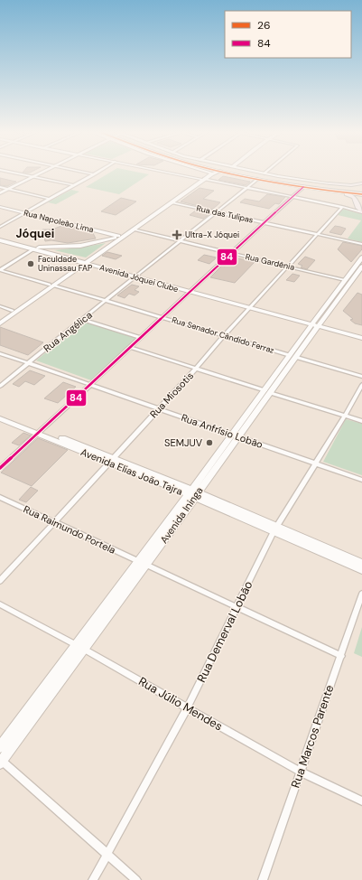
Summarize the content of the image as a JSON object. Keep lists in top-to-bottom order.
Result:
{
  "streets": {
    "main road": [
      "Rua Napoleão Lima",
      "Avenida Jóquei Clube",
      "Avenida Elias João Tajra",
      "Avenida Ininga"
    ],
    "street": [
      "Rua das Tulipas",
      "Rua Gardênia",
      "Rua Angélica",
      "Rua Senador Cândido Ferraz",
      "Rua Miosotis",
      "Rua Anfrísio Lobão",
      "Rua Raimundo Portela",
      "Rua Demerval Lobão",
      "Rua Júlio Mendes",
      "Rua Marcos Parente"
    ]
  },
  "crossings": [
    ["Rua das Tulipas", "Rua Angélica"],
    ["Rua das Tulipas", "Rua Miosotis"],
    ["Rua Gardênia", "Rua Angélica"],
    ["Rua Gardênia", "Rua Miosotis"],
    ["Rua Gardênia", "Avenida Ininga"],
    ["Avenida Jóquei Clube", "Rua Angélica"],
    ["Avenida Jóquei Clube", "Rua Miosotis"],
    ["Avenida Jóquei Clube", "Avenida Ininga"],
    ["Rua Angélica", "Rua Senador Cândido Ferraz"],
    ["Rua Angélica", "Rua Anfrísio Lobão"],
    ["Rua Senador Cândido Ferraz", "Rua Miosotis"],
    ["Rua Senador Cândido Ferraz", "Avenida Ininga"],
    ["Rua Miosotis", "Rua Anfrísio Lobão"],
    ["Rua Miosotis", "Avenida Elias João Tajra"],
    ["Rua Miosotis", "Rua Raimundo Portela"],
    ["Rua Anfrísio Lobão", "Avenida Ininga"],
    ["Rua Anfrísio Lobão", "Rua Demerval Lobão"],
    ["Avenida Elias João Tajra", "Avenida Ininga"],
    ["Avenida Elias João Tajra", "Rua Demerval Lobão"],
    ["Avenida Ininga", "Rua Raimundo Portela"],
    ["Avenida Ininga", "Rua Júlio Mendes"],
    ["Rua Raimundo Portela", "Rua Demerval Lobão"],
    ["Rua Raimundo Portela", "Rua Marcos Parente"],
    ["Rua Demerval Lobão", "Rua Júlio Mendes"],
    ["Rua Júlio Mendes", "Rua Marcos Parente"]
  ],
  "districts": ["Jóquei"],
  "places": {
    "health": ["Ultra-X Jóquei"],
    "other": ["Faculdade Uninassau FAP", "SEMJUV"]
  },
  "lines": ["transit line 26", "transit line 84"],
  "legend": ["26", "84"]
}
